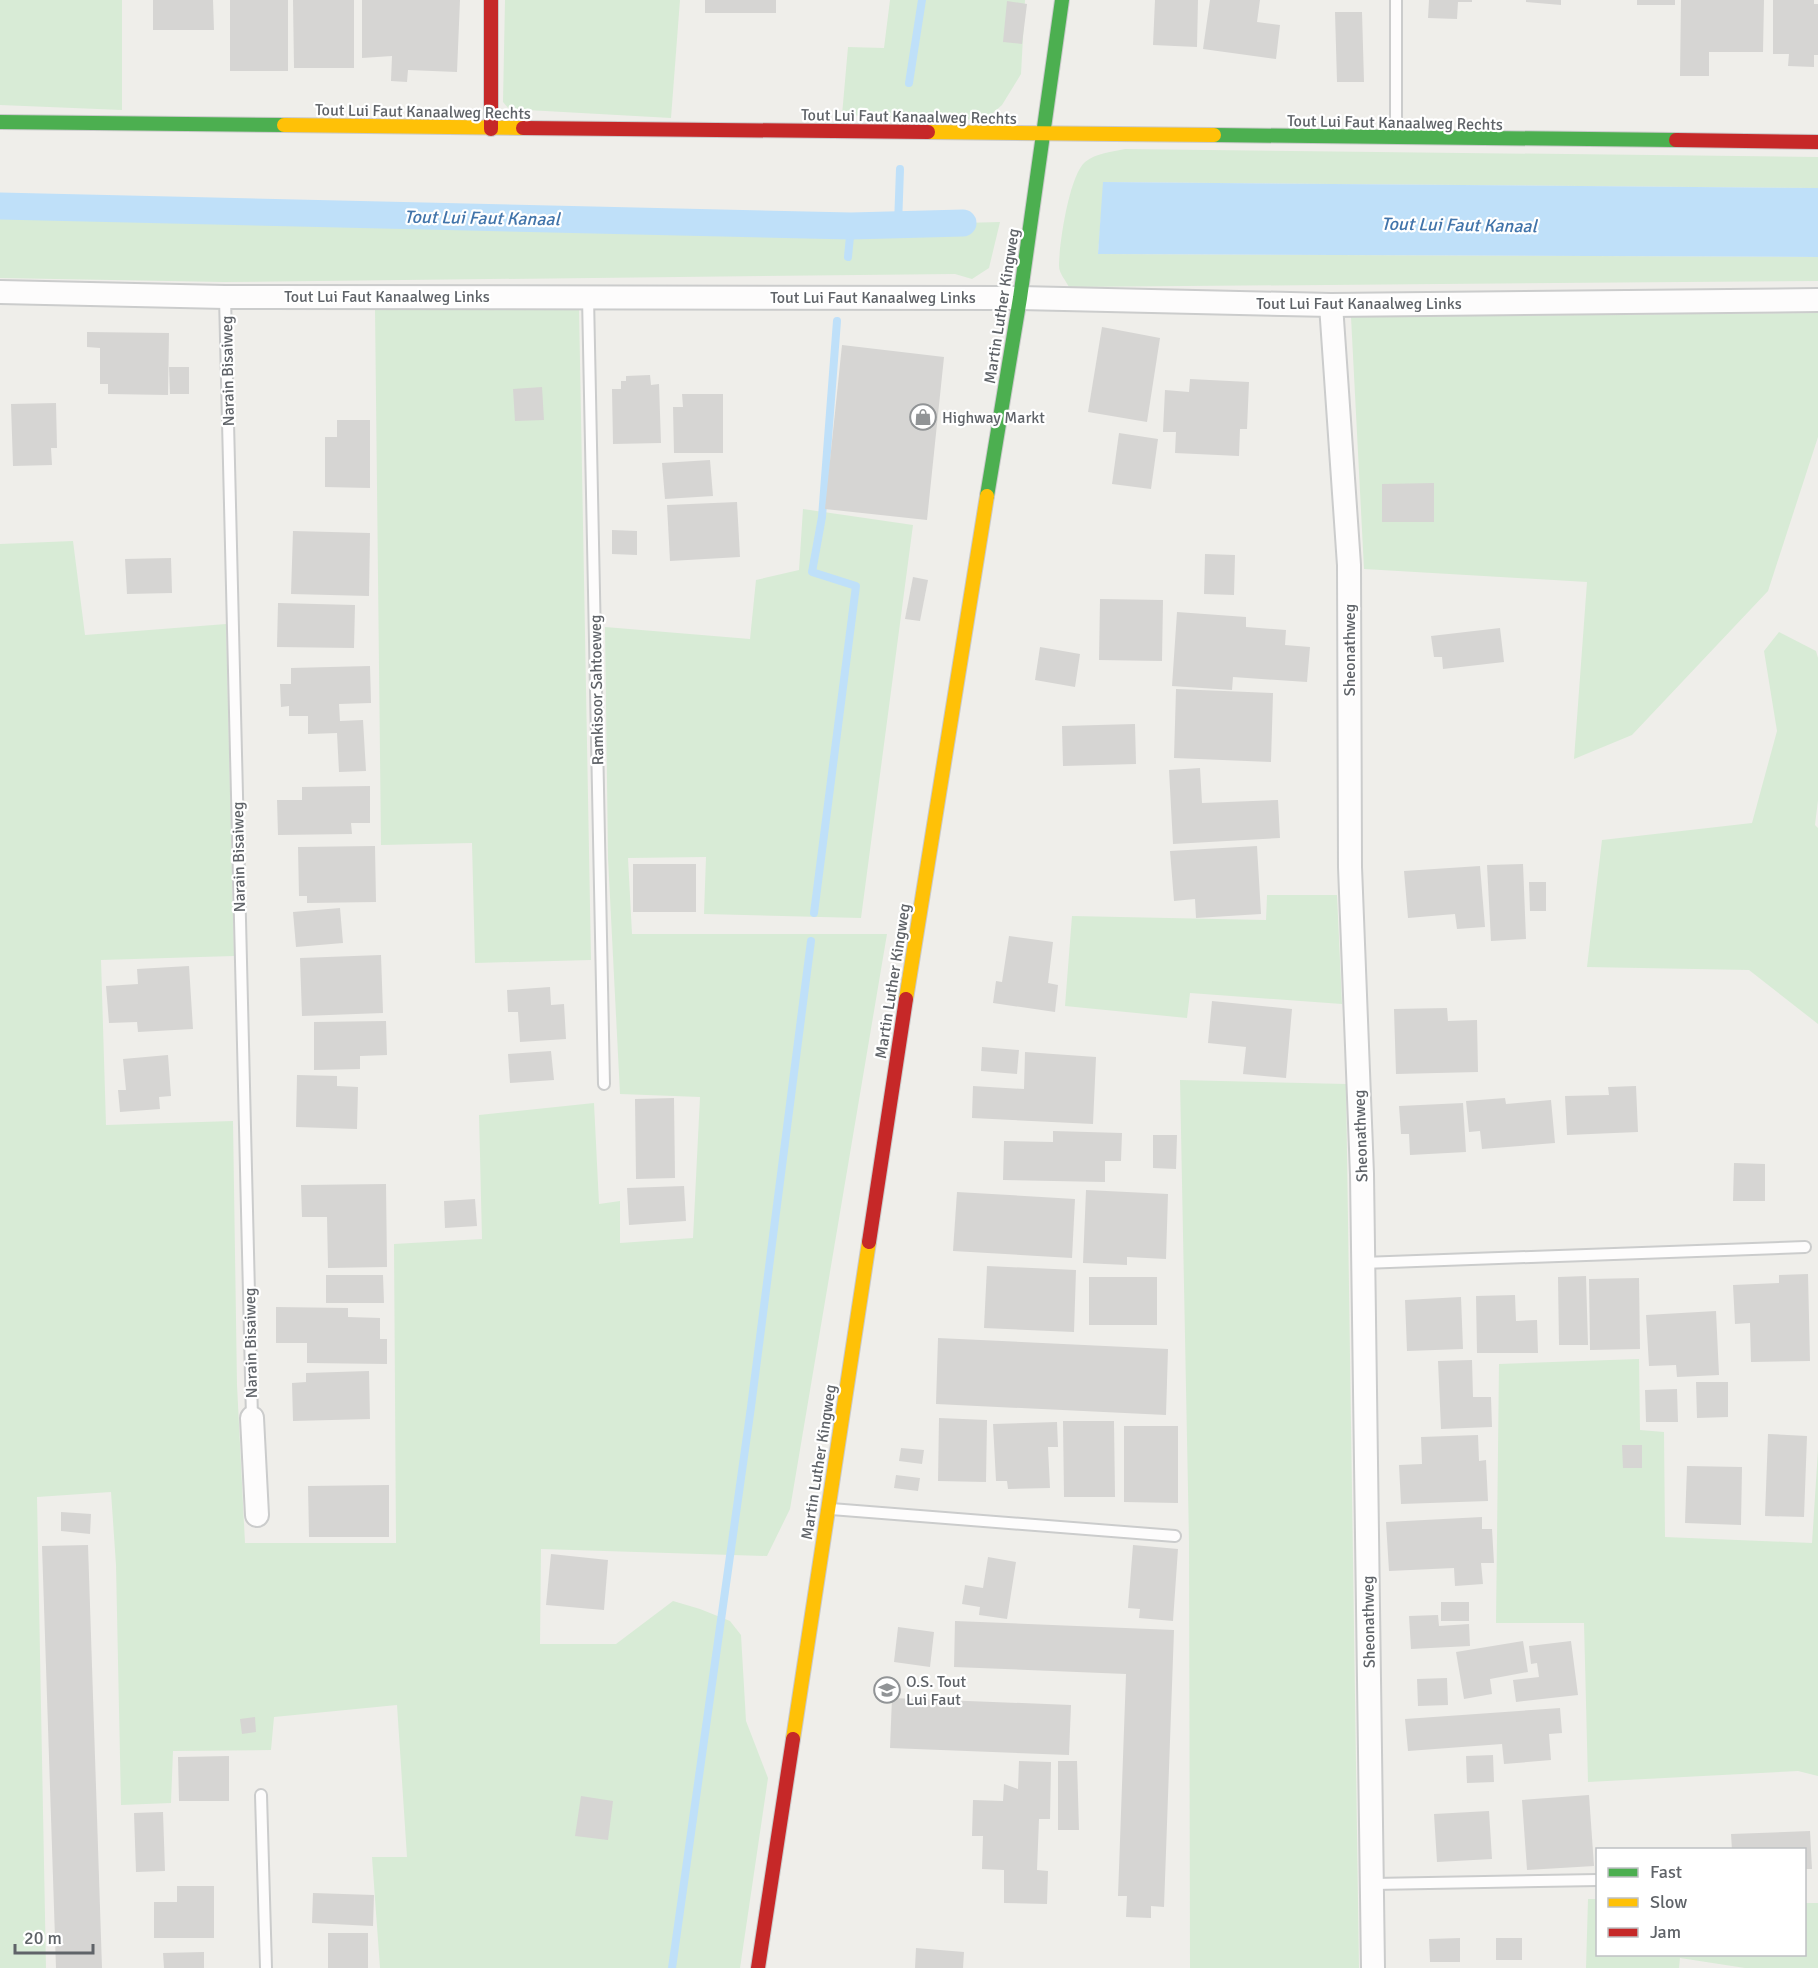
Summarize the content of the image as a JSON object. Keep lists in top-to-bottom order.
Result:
{
  "streets": {
    "main road": ["Tout Lui Faut Kanaalweg Rechts", "Martin Luther Kingweg"],
    "street": ["Tout Lui Faut Kanaalweg Links", "Sheonathweg"],
    "lane": ["Narain Bisaiweg", "Ramkisoor Sahtoeweg"]
  },
  "crossings": [
    ["Tout Lui Faut Kanaalweg Rechts", "Martin Luther Kingweg"],
    ["Tout Lui Faut Kanaalweg Links", "Martin Luther Kingweg"],
    ["Tout Lui Faut Kanaalweg Links", "Narain Bisaiweg"],
    ["Tout Lui Faut Kanaalweg Links", "Sheonathweg"],
    ["Tout Lui Faut Kanaalweg Links", "Ramkisoor Sahtoeweg"]
  ],
  "water": ["Tout Lui Faut Kanaal"],
  "places": {
    "shop": ["Highway Markt"],
    "school or university": ["O.S. Tout Lui Faut"]
  },
  "legend": ["Fast", "Slow", "Jam"],
  "scale_bar": "20 m"
}
